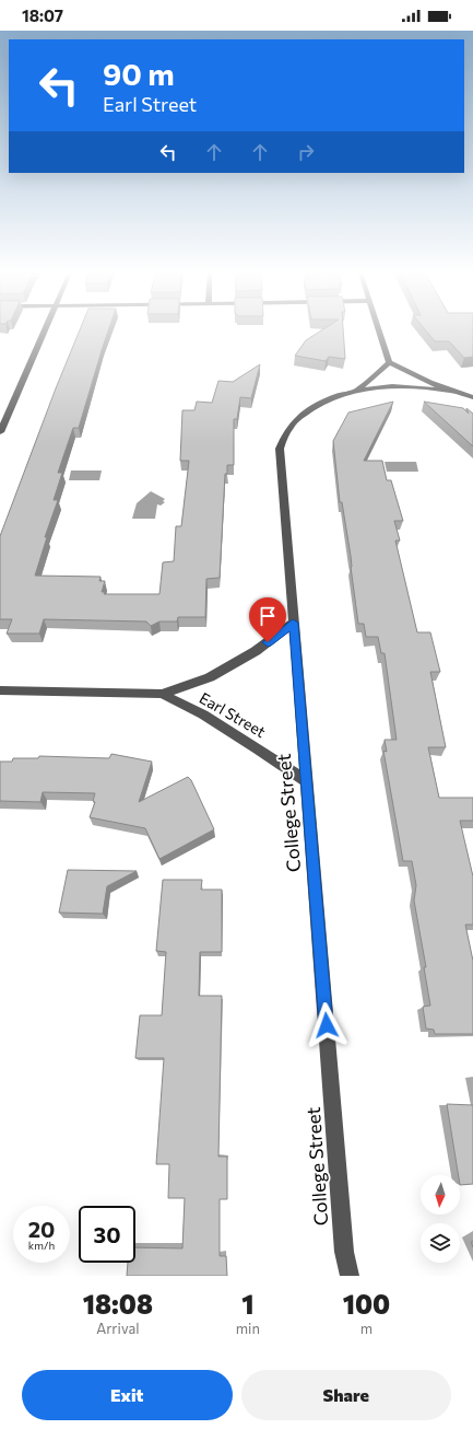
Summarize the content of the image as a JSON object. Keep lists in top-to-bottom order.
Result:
{
  "streets": {
    "street": ["Earl Street", "College Street"]
  },
  "crossings": [
    ["Earl Street", "College Street"]
  ],
  "north": "bottom",
  "page": {
    "status": "18:07",
    "turn": ["90 m", "Earl Street"],
    "speed": "20 km/h",
    "limit": "30",
    "eta": [
      "18:08",
      "Arrival",
      "1",
      "min",
      "100",
      "m"
    ],
    "buttons": ["Exit", "Share"]
  }
}
